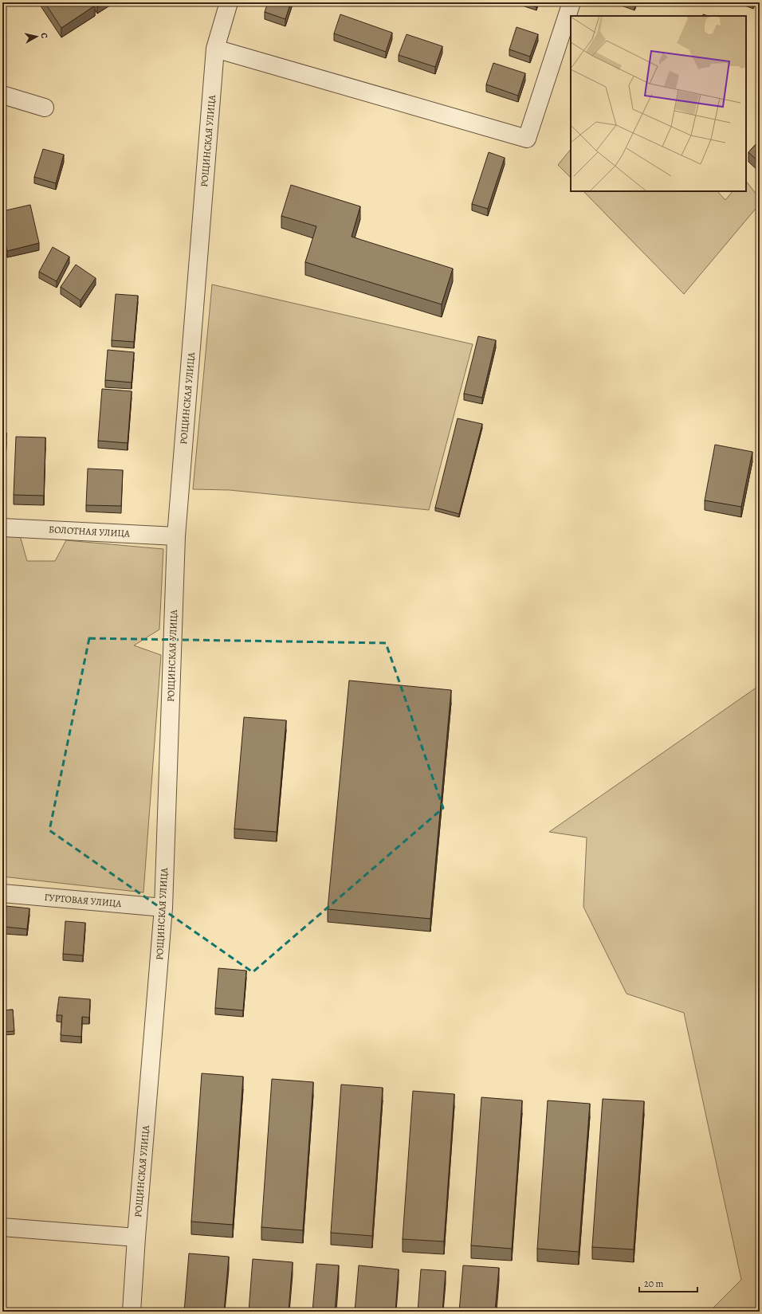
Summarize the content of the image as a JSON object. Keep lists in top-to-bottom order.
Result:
{
  "streets": {
    "street": ["РОЩИНСКАЯ УЛИЦА", "БОЛОТНАЯ УЛИЦА", "ГУРТОВАЯ УЛИЦА"]
  },
  "crossings": [
    ["РОЩИНСКАЯ УЛИЦА", "БОЛОТНАЯ УЛИЦА"],
    ["РОЩИНСКАЯ УЛИЦА", "ГУРТОВАЯ УЛИЦА"]
  ],
  "scale_bar": "20 m",
  "north": "right"
}
